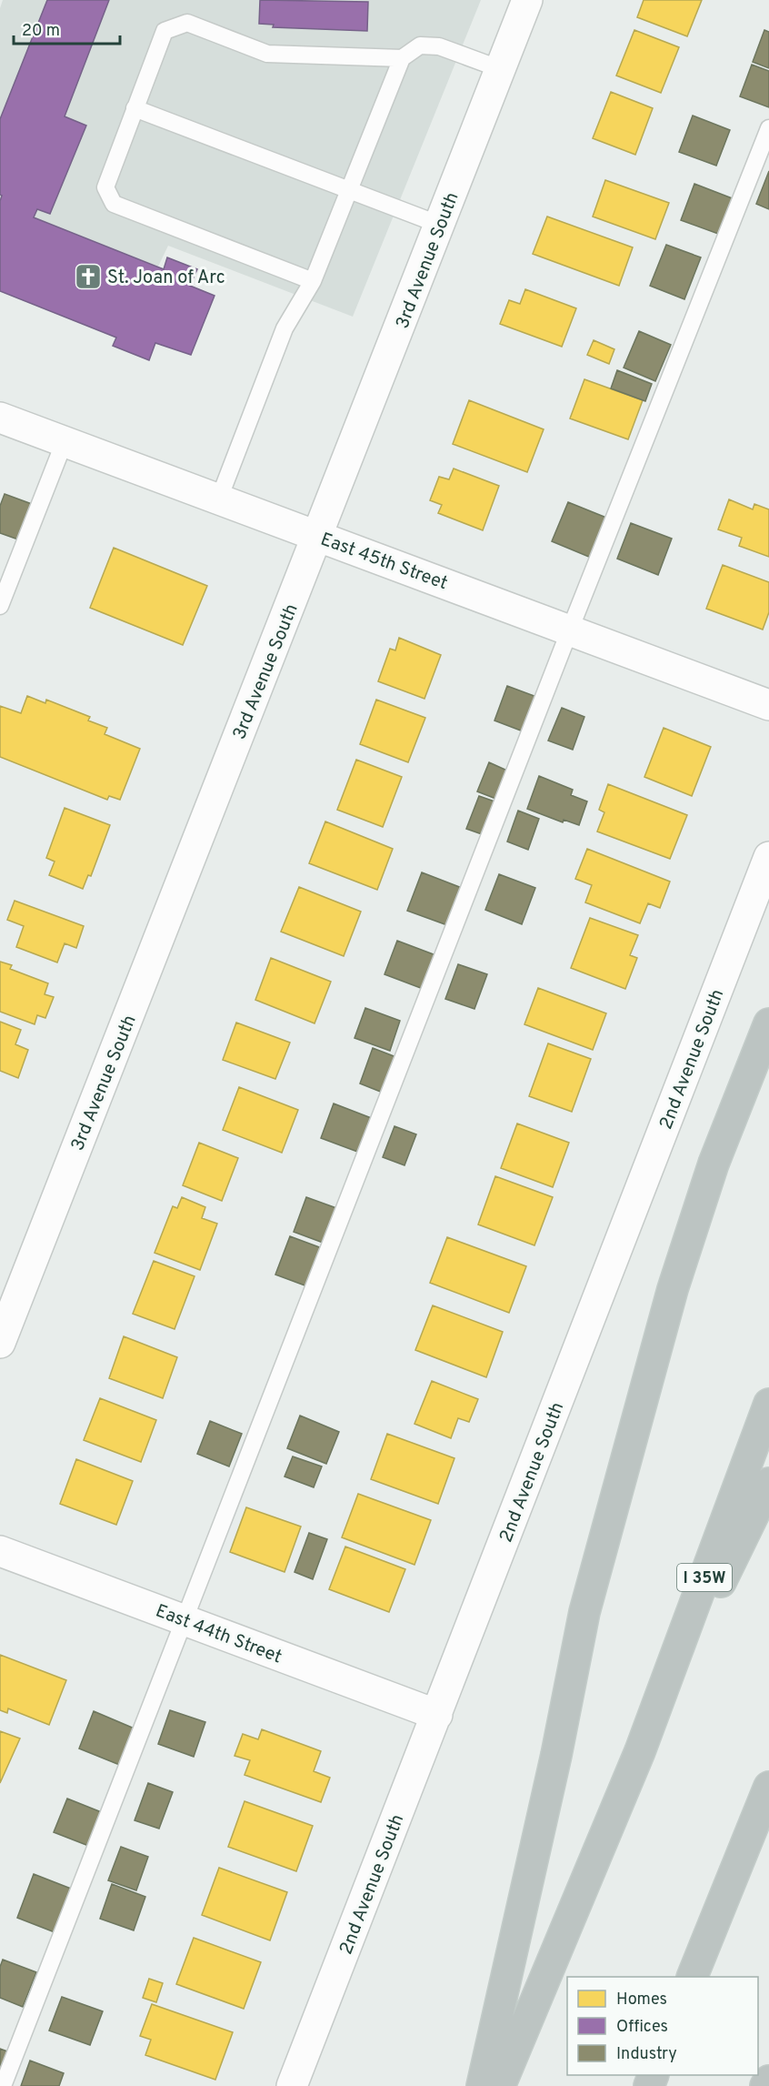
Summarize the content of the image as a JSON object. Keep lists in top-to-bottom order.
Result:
{
  "streets": {
    "highway": ["I 35W"],
    "street": [
      "3rd Avenue South",
      "East 45th Street",
      "2nd Avenue South",
      "East 44th Street"
    ]
  },
  "crossings": [
    ["3rd Avenue South", "East 45th Street"],
    ["2nd Avenue South", "East 44th Street"]
  ],
  "places": {
    "church": ["St. Joan of Arc"]
  },
  "legend": ["Homes", "Offices", "Industry"],
  "scale_bar": "20 m"
}
